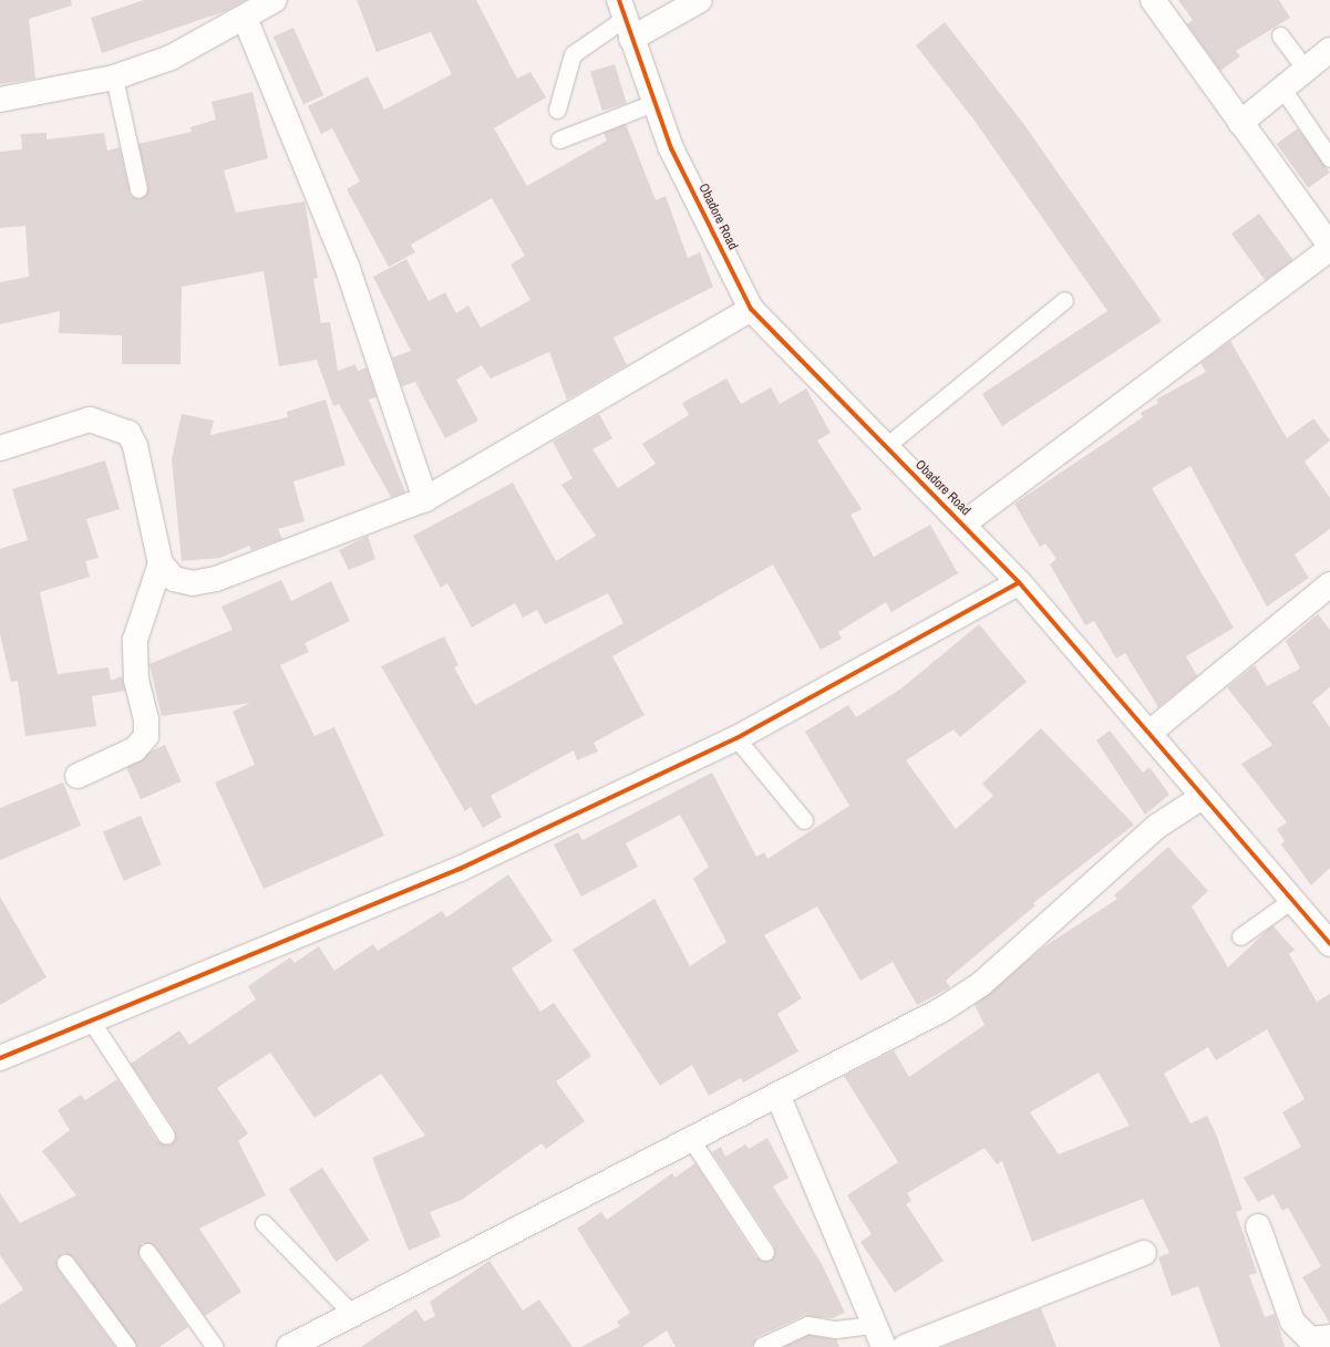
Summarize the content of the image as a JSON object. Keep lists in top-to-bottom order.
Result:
{
  "streets": {
    "street": ["Obadore Road"]
  }
}
